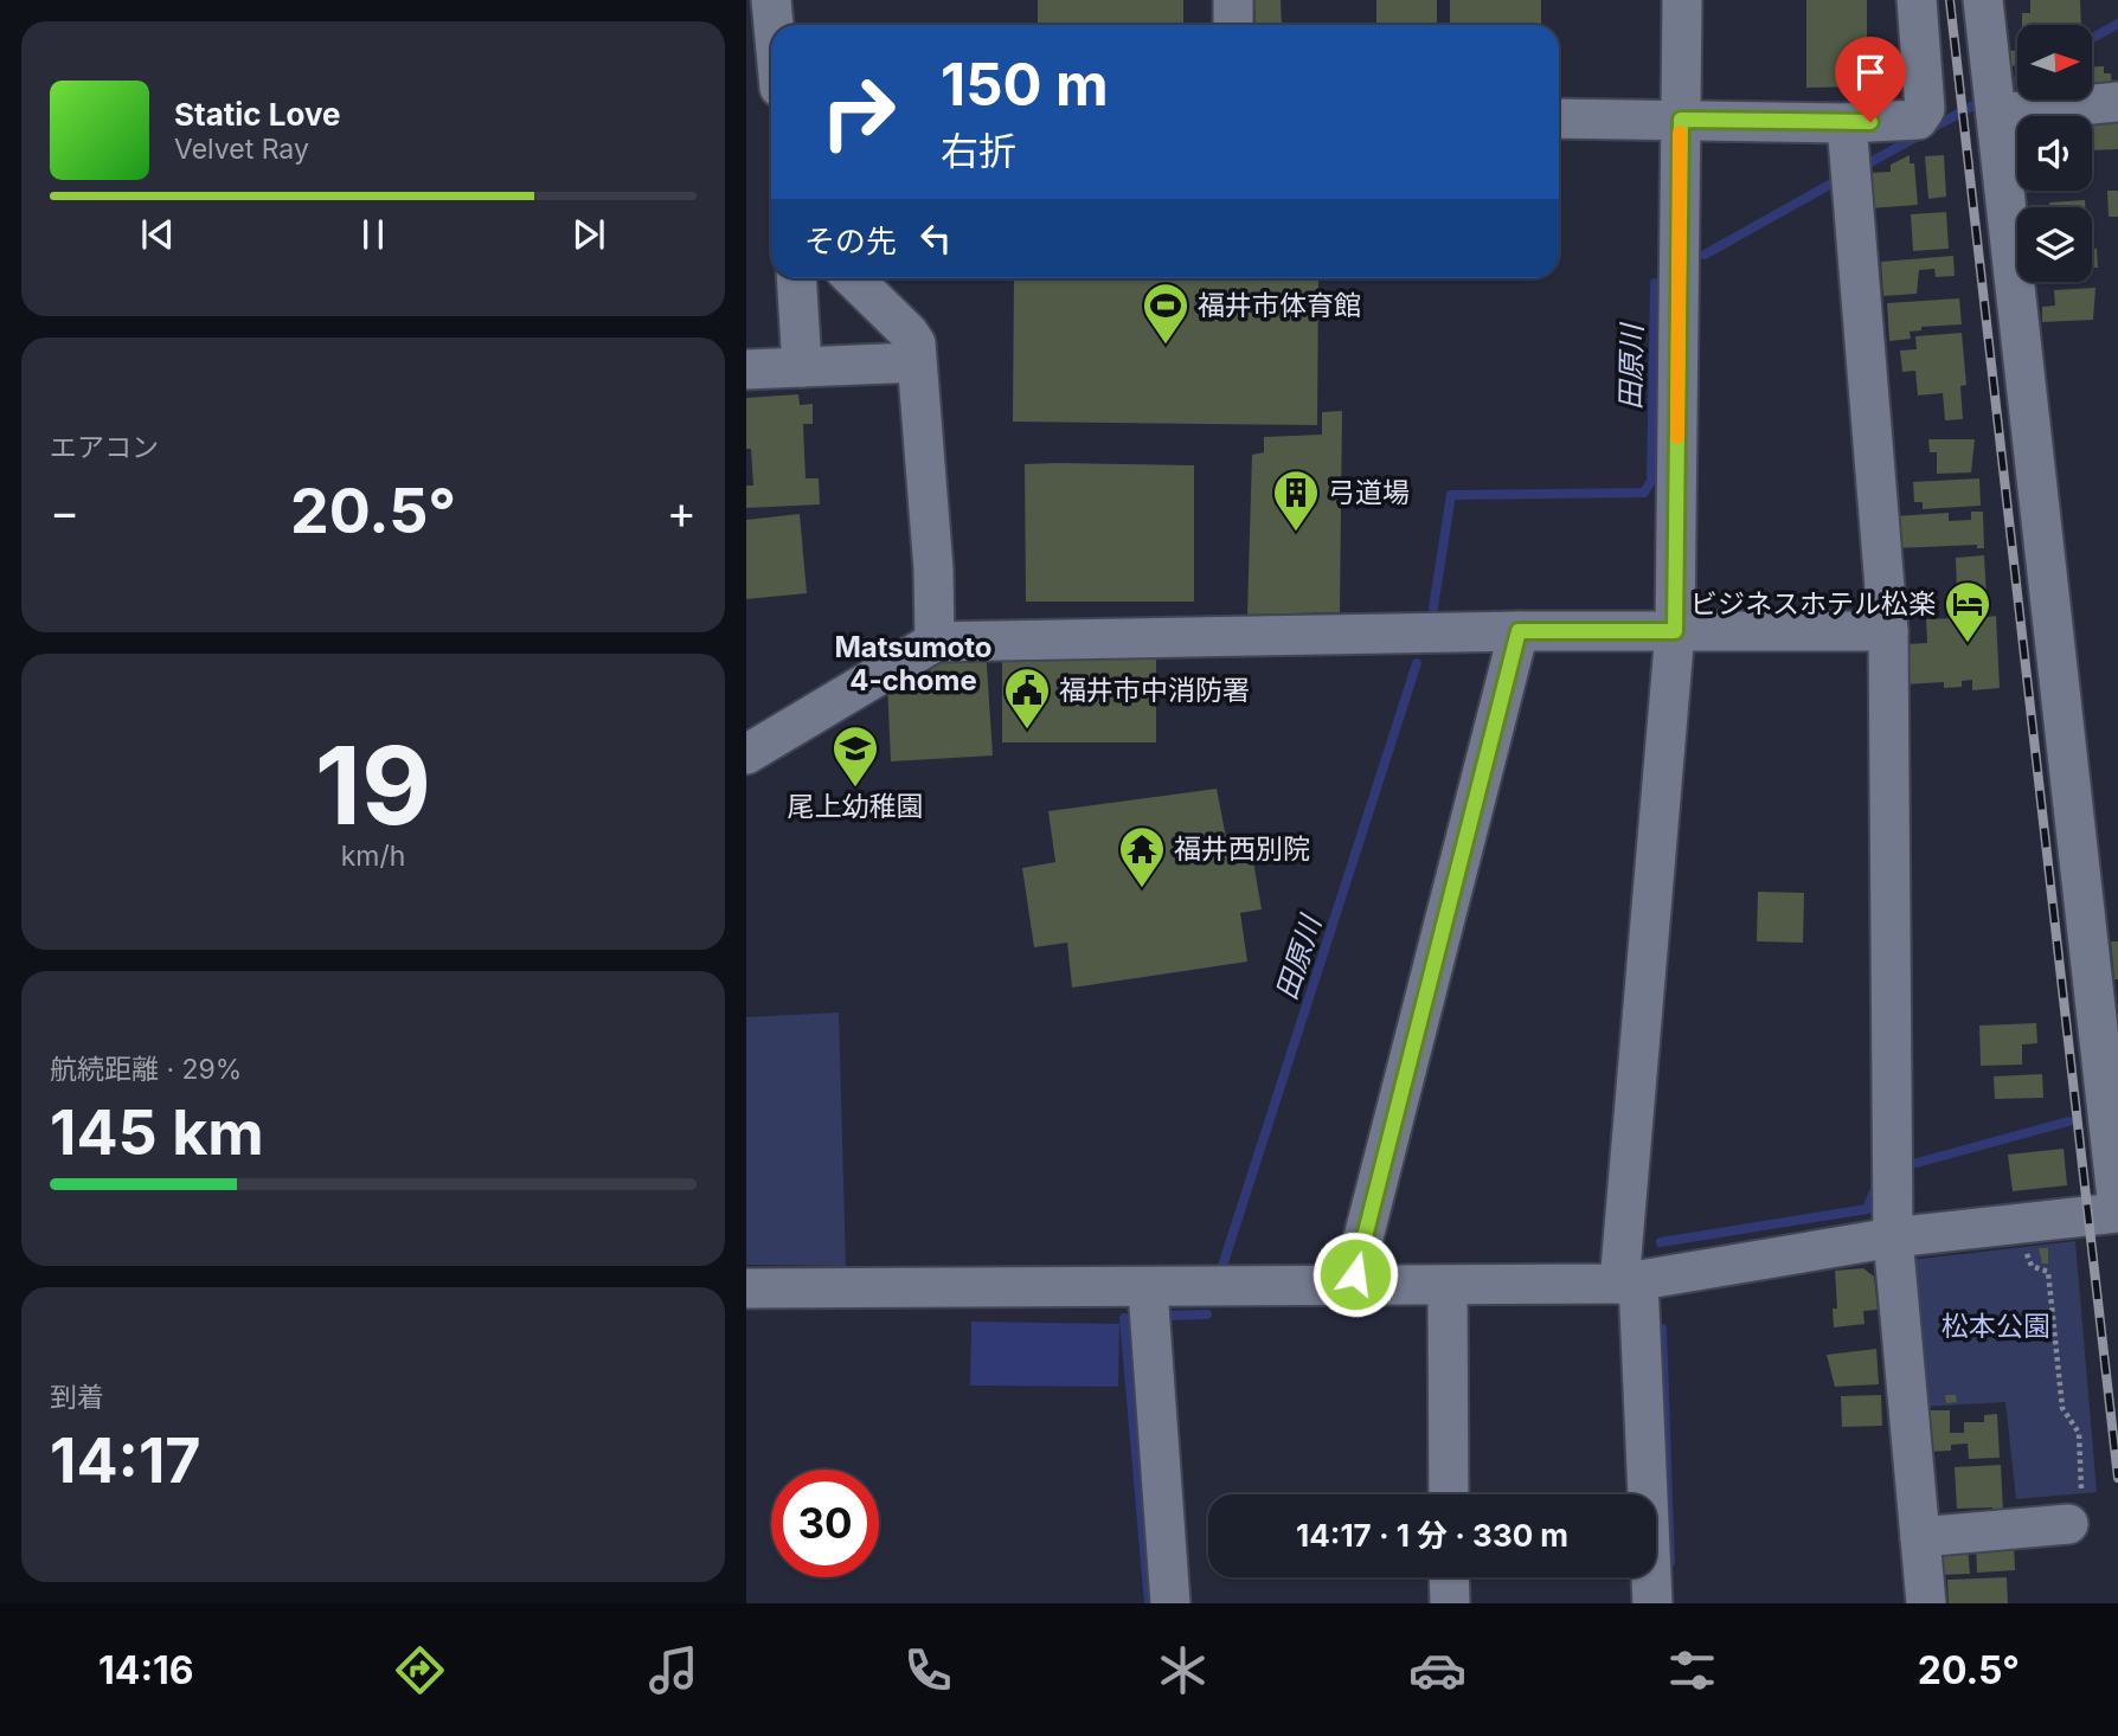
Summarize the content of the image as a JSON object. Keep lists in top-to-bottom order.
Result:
{
  "districts": ["Matsumoto 4-chome"],
  "water": ["田原川"],
  "parks": ["松本公園"],
  "places": {
    "sports": ["福井市体育館"],
    "building": ["弓道場"],
    "hotel": ["ビジネスホテル松楽"],
    "public building": ["福井市中消防署"],
    "school or university": ["尾上幼稚園"],
    "temple": ["福井西別院"]
  },
  "north": "right",
  "page": {
    "turn": ["150 m", "右折"],
    "song": ["Static Love", "Velvet Ray"],
    "then": "その先",
    "tile": [
      "エアコン",
      ["19", "km/h"],
      ["航続距離 · 29%", "145 km"],
      ["到着", "14:17"]
    ],
    "heat": ["−", "20.5°", "+"],
    "limit": "30",
    "trip": "14:17 · 1 分 · 330 m",
    "tabs": ["14:16", "20.5°"]
  }
}
